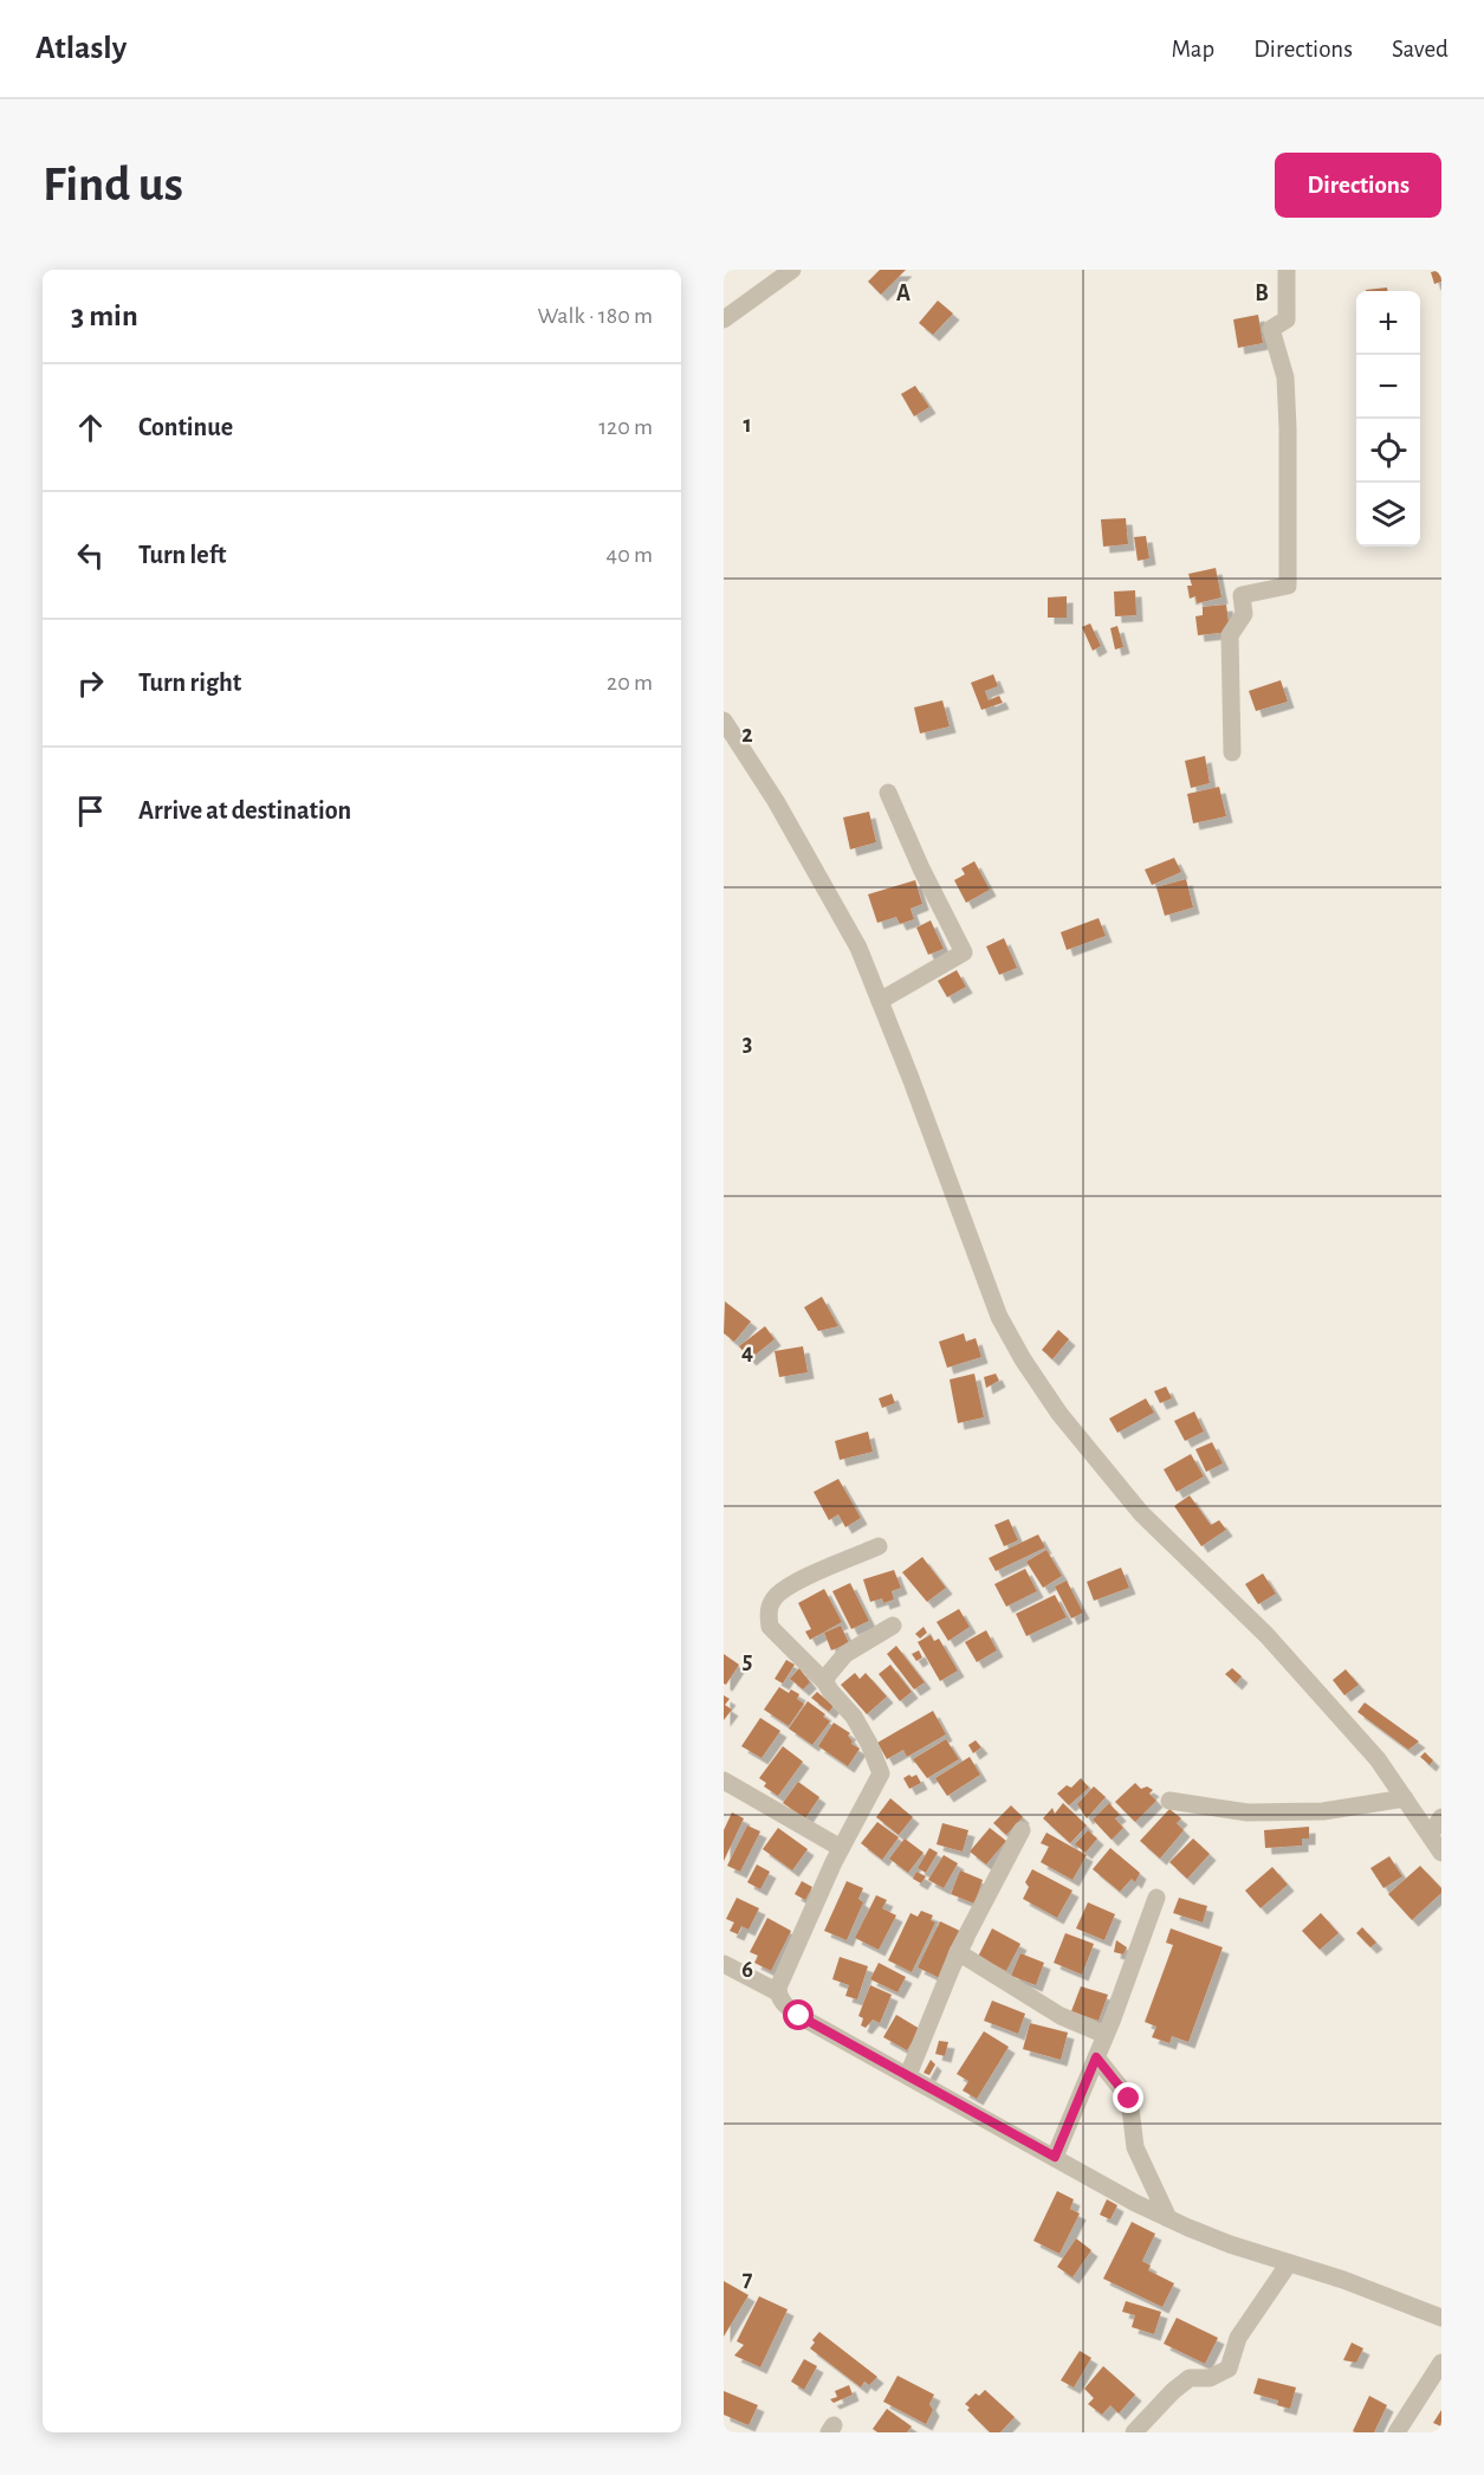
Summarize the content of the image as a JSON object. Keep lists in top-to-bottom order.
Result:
{
  "page": {
    "header": "Atlasly",
    "nav": ["Map", "Directions", "Saved"],
    "buttons": "Directions",
    "title": "Find us",
    "heading": ["3 min", "Walk · 180 m"],
    "map_buttons": ["+", "−"],
    "list": [
      ["Continue", "120 m"],
      ["Turn left", "40 m"],
      ["Turn right", "20 m"],
      "Arrive at destination"
    ]
  },
  "grid": {
    "columns": ["A", "B"],
    "rows": [
      "1",
      "2",
      "3",
      "4",
      "5",
      "6",
      "7"
    ]
  }
}
